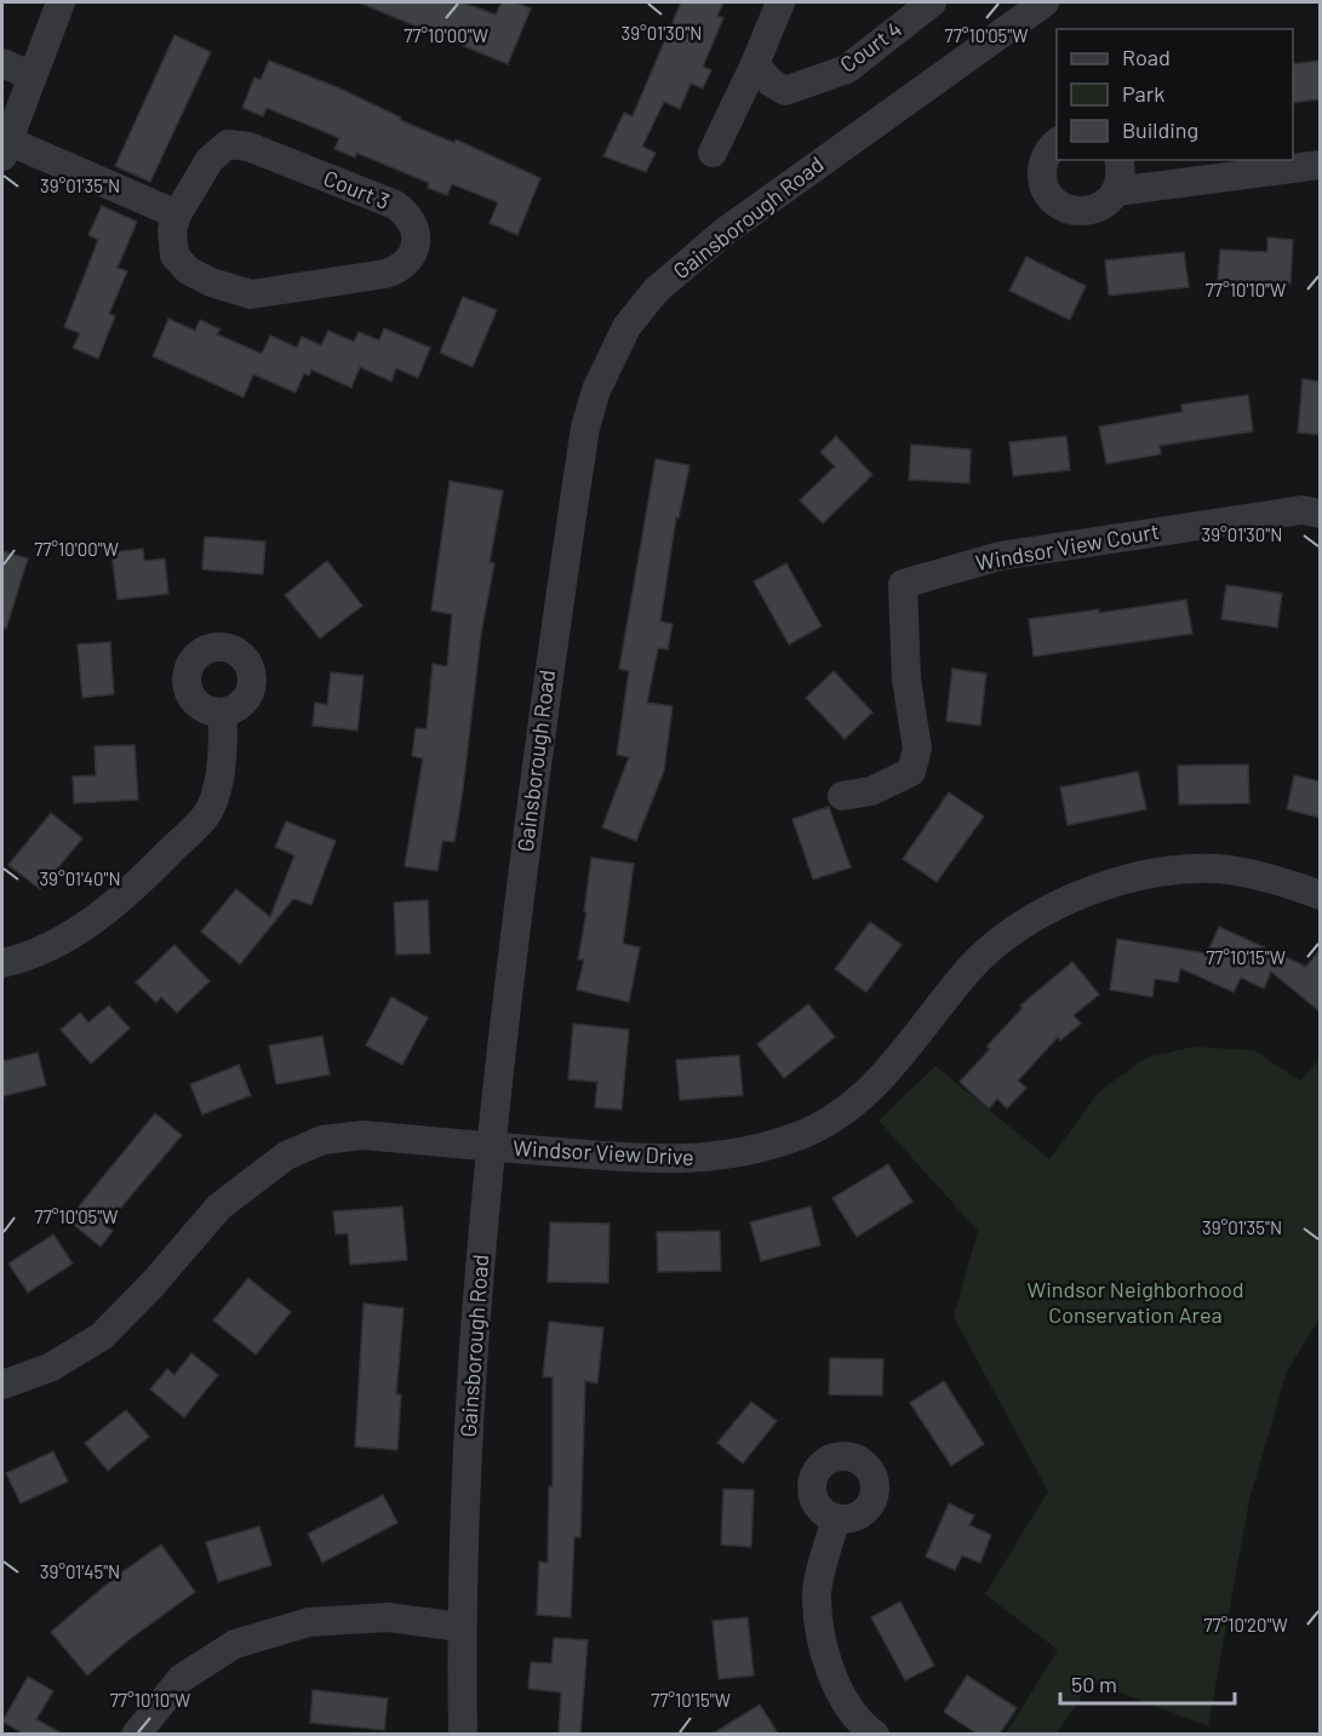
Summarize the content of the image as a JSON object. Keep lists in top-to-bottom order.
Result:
{
  "streets": {
    "street": [
      "Court 4",
      "Court 3",
      "Gainsborough Road",
      "Windsor View Court",
      "Windsor View Drive"
    ]
  },
  "crossings": [
    ["Gainsborough Road", "Windsor View Drive"]
  ],
  "parks": ["Windsor Neighborhood Conservation Area"],
  "legend": ["Road", "Park", "Building"],
  "scale_bar": "50 m",
  "coordinates": [
    "39°01'30\"N",
    "77°10'00\"W",
    "77°10'05\"W",
    "39°01'35\"N",
    "77°10'10\"W",
    "39°01'40\"N",
    "77°10'15\"W",
    "39°01'45\"N",
    "77°10'20\"W"
  ]
}
